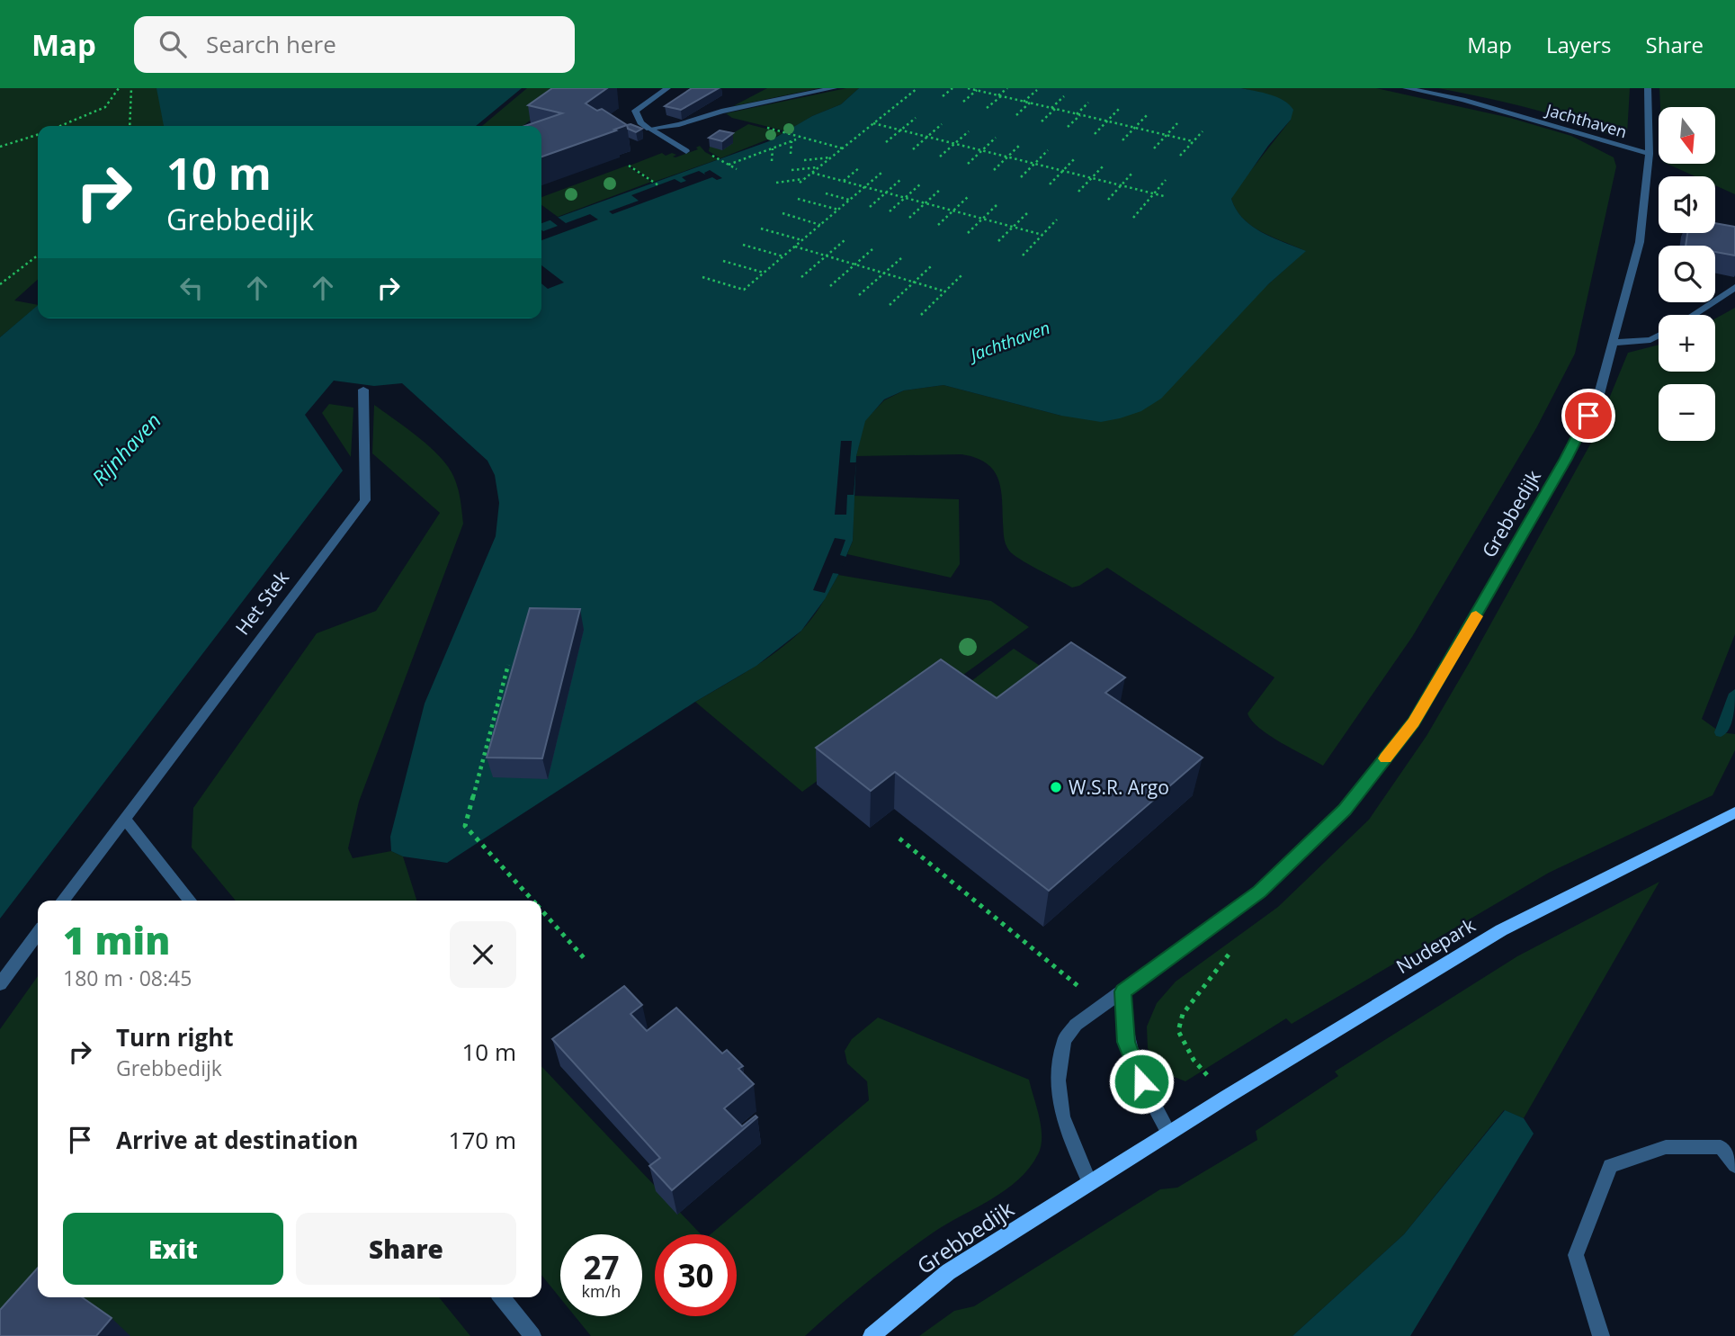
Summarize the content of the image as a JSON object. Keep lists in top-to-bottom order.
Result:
{
  "streets": {
    "street": [
      "Jachthaven",
      "Grebbedijk",
      "Het Stek",
      "Nudepark"
    ]
  },
  "crossings": [
    ["Jachthaven", "Grebbedijk"],
    ["Grebbedijk", "Nudepark"]
  ],
  "water": ["Jachthaven", "Rijnhaven"],
  "places": ["W.S.R. Argo"],
  "north": "bottom",
  "page": {
    "header": "Map",
    "search": "Search here",
    "nav": ["Map", "Layers", "Share"],
    "map_buttons": ["+", "−"],
    "turn": ["10 m", "Grebbedijk"],
    "heading": ["1 min", "180 m · 08:45"],
    "list": [
      {
        "name": "Turn right",
        "note": "Grebbedijk",
        "value": "10 m"
      },
      {
        "name": "Arrive at destination",
        "value": "170 m"
      }
    ],
    "buttons": ["Exit", "Share"],
    "speed": "27 km/h",
    "limit": "30"
  }
}
